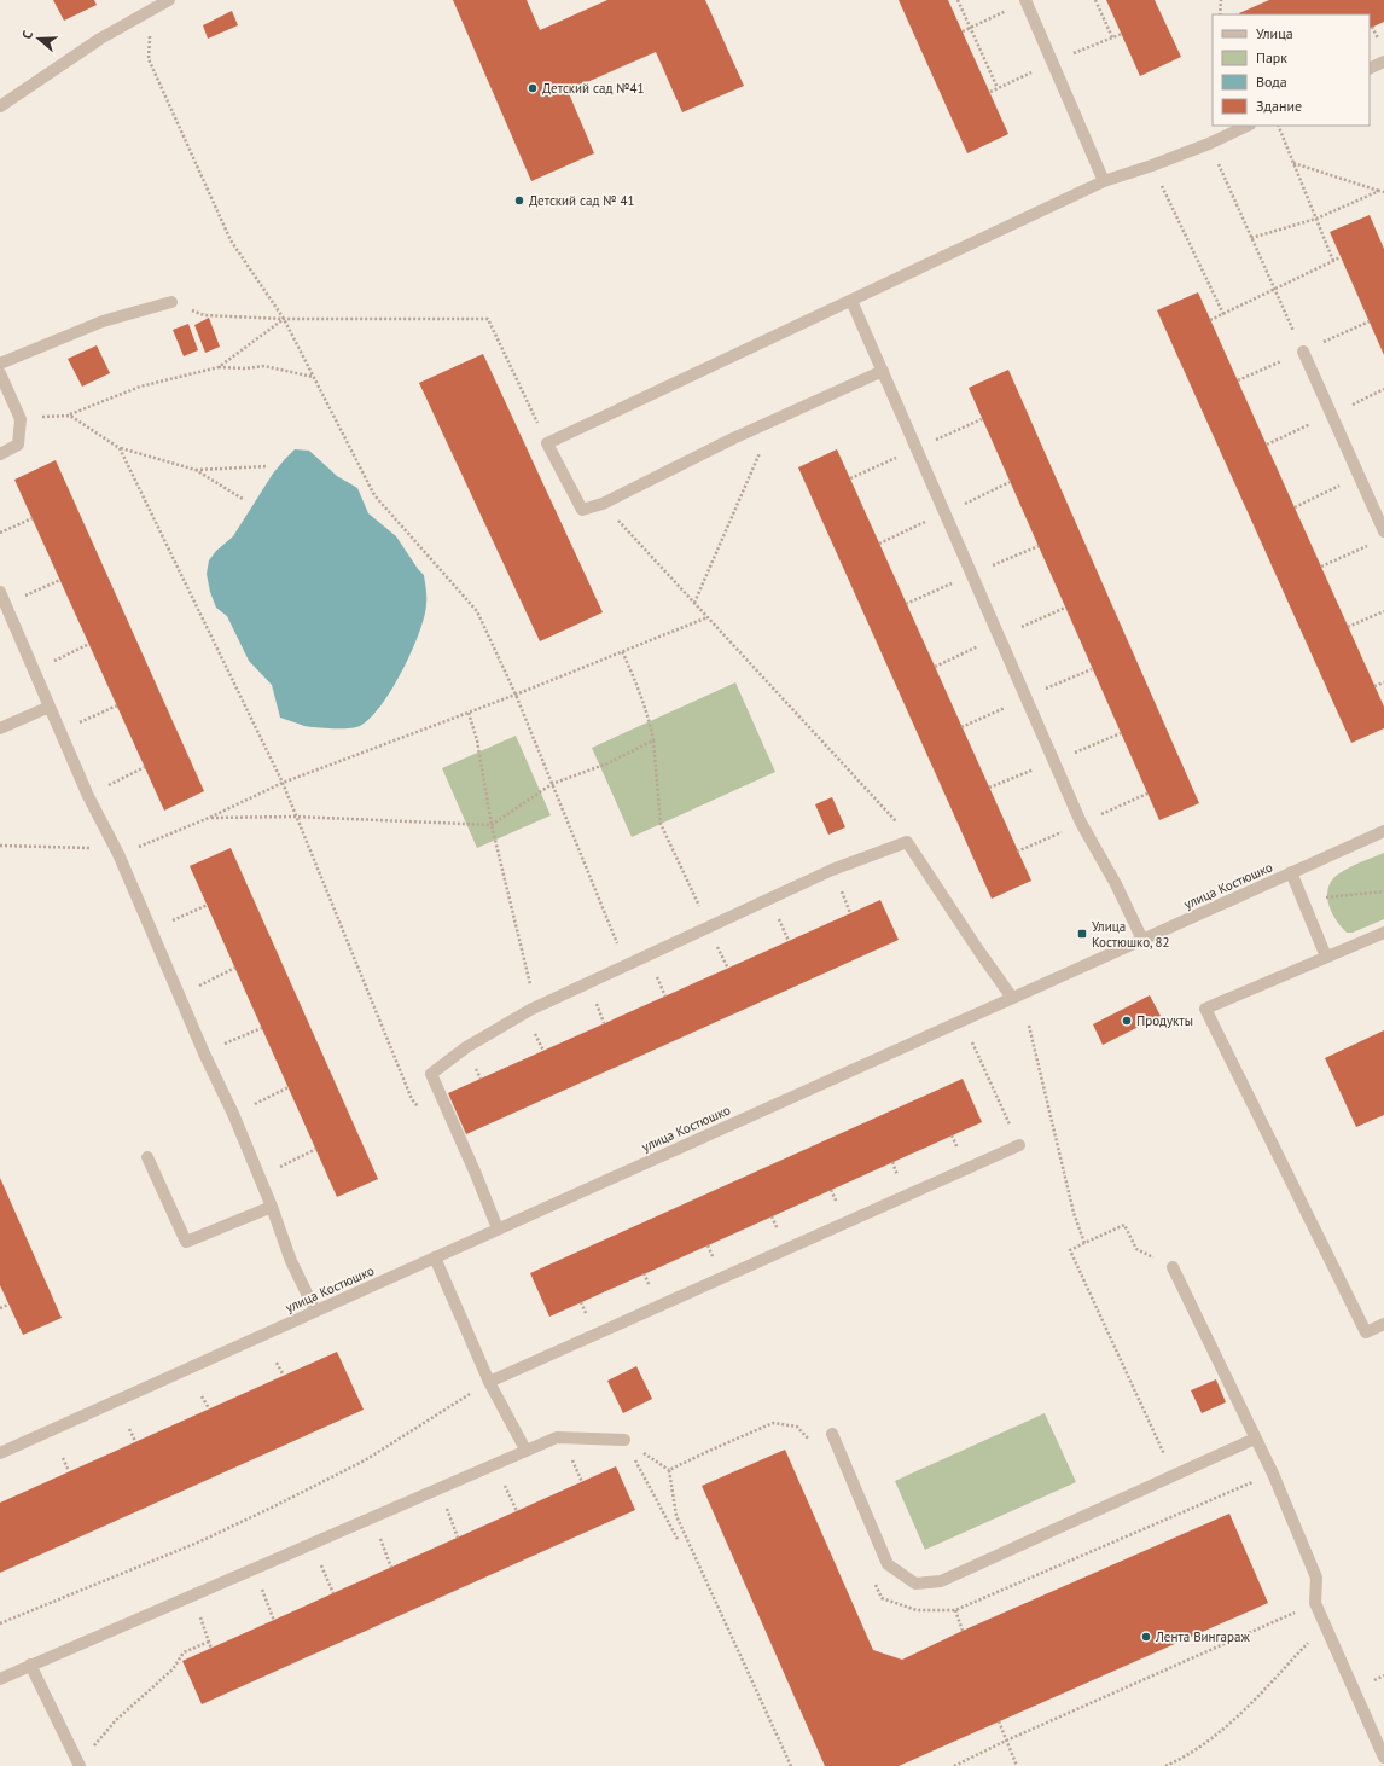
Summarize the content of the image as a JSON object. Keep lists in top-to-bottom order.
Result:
{
  "streets": {
    "street": ["улица Костюшко"]
  },
  "places": {
    "other": [
      "Детский сад №41",
      "Детский сад № 41",
      "Продукты",
      "Лента Вингараж"
    ],
    "transit": ["Улица Костюшко, 82"]
  },
  "legend": [
    "Улица",
    "Парк",
    "Вода",
    "Здание"
  ],
  "north": "left"
}
